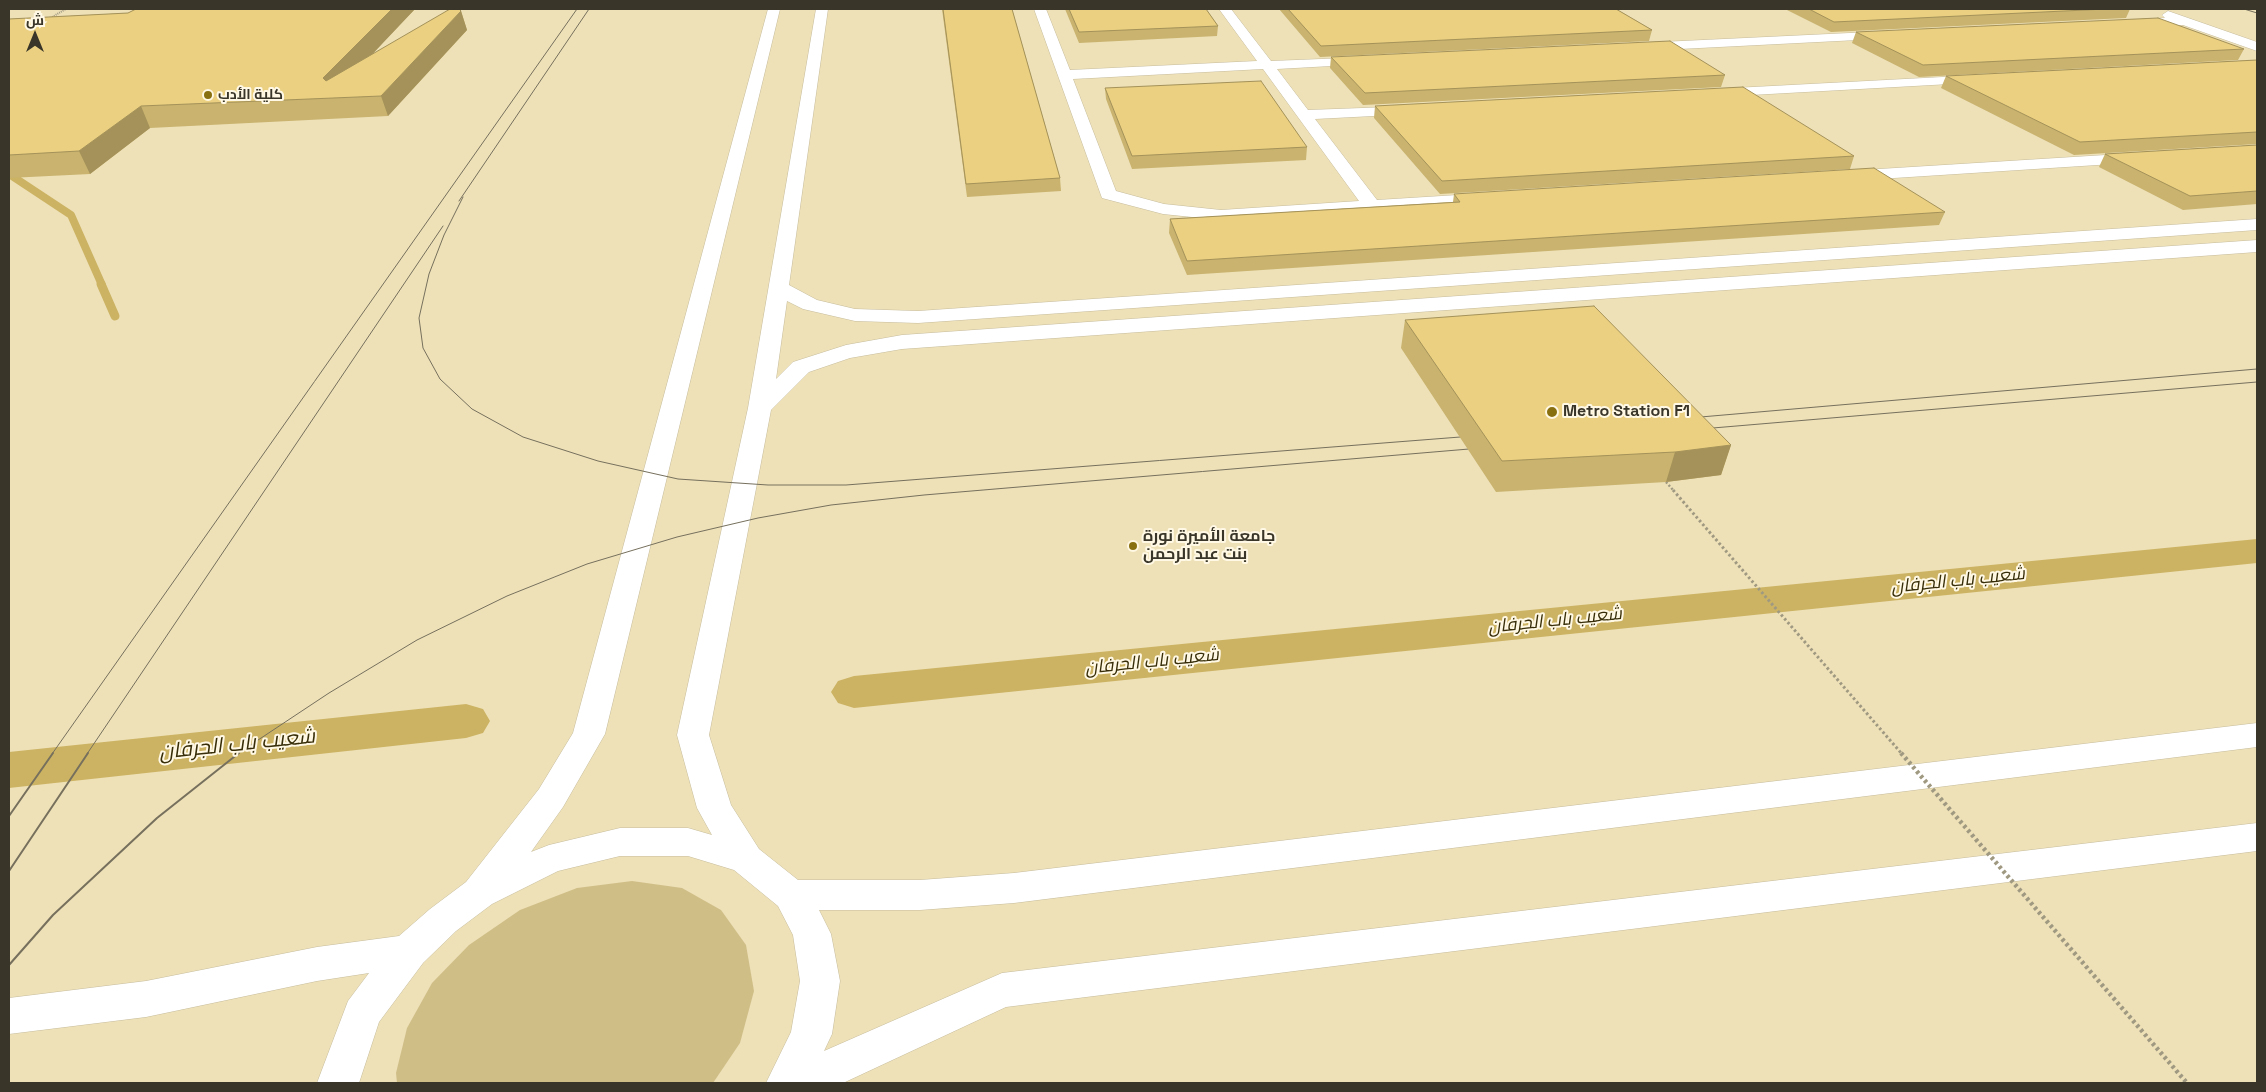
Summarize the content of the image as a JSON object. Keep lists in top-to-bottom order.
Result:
{
  "water": ["شعيب باب الجرفان"],
  "places": ["كلية الأدب", "Metro Station F1", "جامعة الأميرة نورة بنت عبد الرحمن"],
  "north": "top"
}
